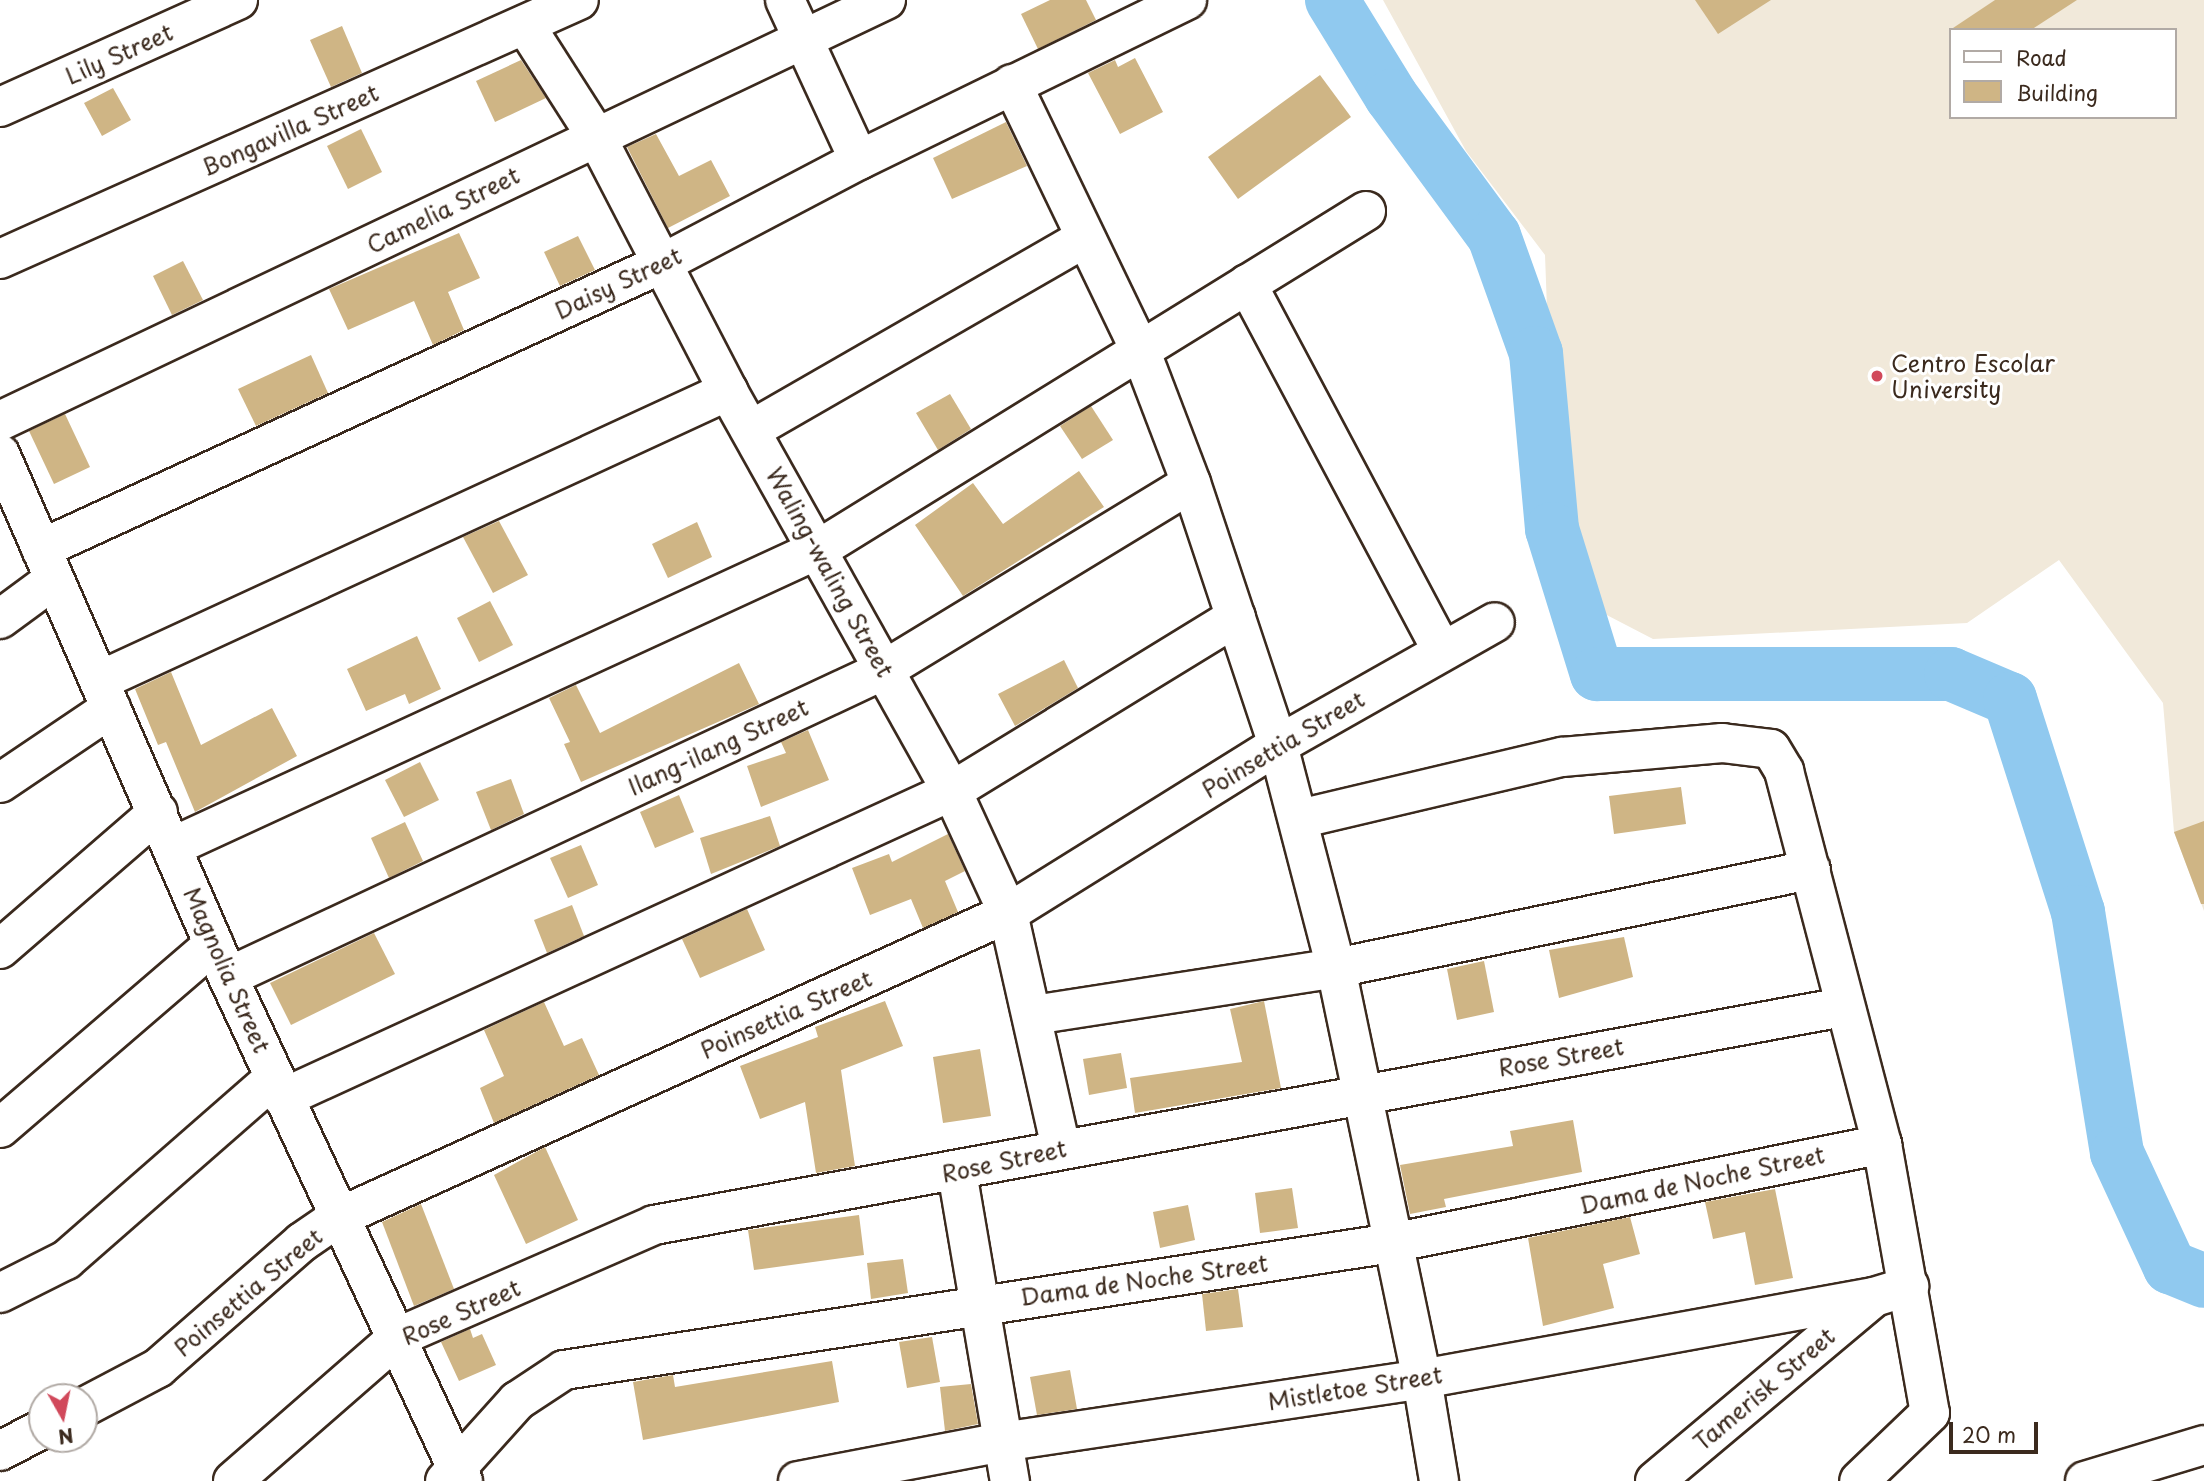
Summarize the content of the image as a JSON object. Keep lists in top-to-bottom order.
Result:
{
  "streets": {
    "street": [
      "Lily Street",
      "Bongavilla Street",
      "Camelia Street",
      "Daisy Street",
      "Waling-waling Street",
      "Poinsettia Street",
      "Ilang-ilang Street",
      "Magnolia Street",
      "Rose Street",
      "Dama de Noche Street",
      "Mistletoe Street",
      "Tamerisk Street"
    ]
  },
  "crossings": [
    ["Bongavilla Street", "Waling-waling Street"],
    ["Camelia Street", "Waling-waling Street"],
    ["Daisy Street", "Waling-waling Street"],
    ["Daisy Street", "Magnolia Street"],
    ["Waling-waling Street", "Poinsettia Street"],
    ["Waling-waling Street", "Ilang-ilang Street"],
    ["Waling-waling Street", "Rose Street"],
    ["Poinsettia Street", "Magnolia Street"],
    ["Ilang-ilang Street", "Magnolia Street"],
    ["Magnolia Street", "Rose Street"],
    ["Magnolia Street", "Dama de Noche Street"],
    ["Mistletoe Street", "Tamerisk Street"]
  ],
  "places": ["Centro Escolar University"],
  "legend": ["Road", "Building"],
  "scale_bar": "20 m",
  "north": "bottom"
}
